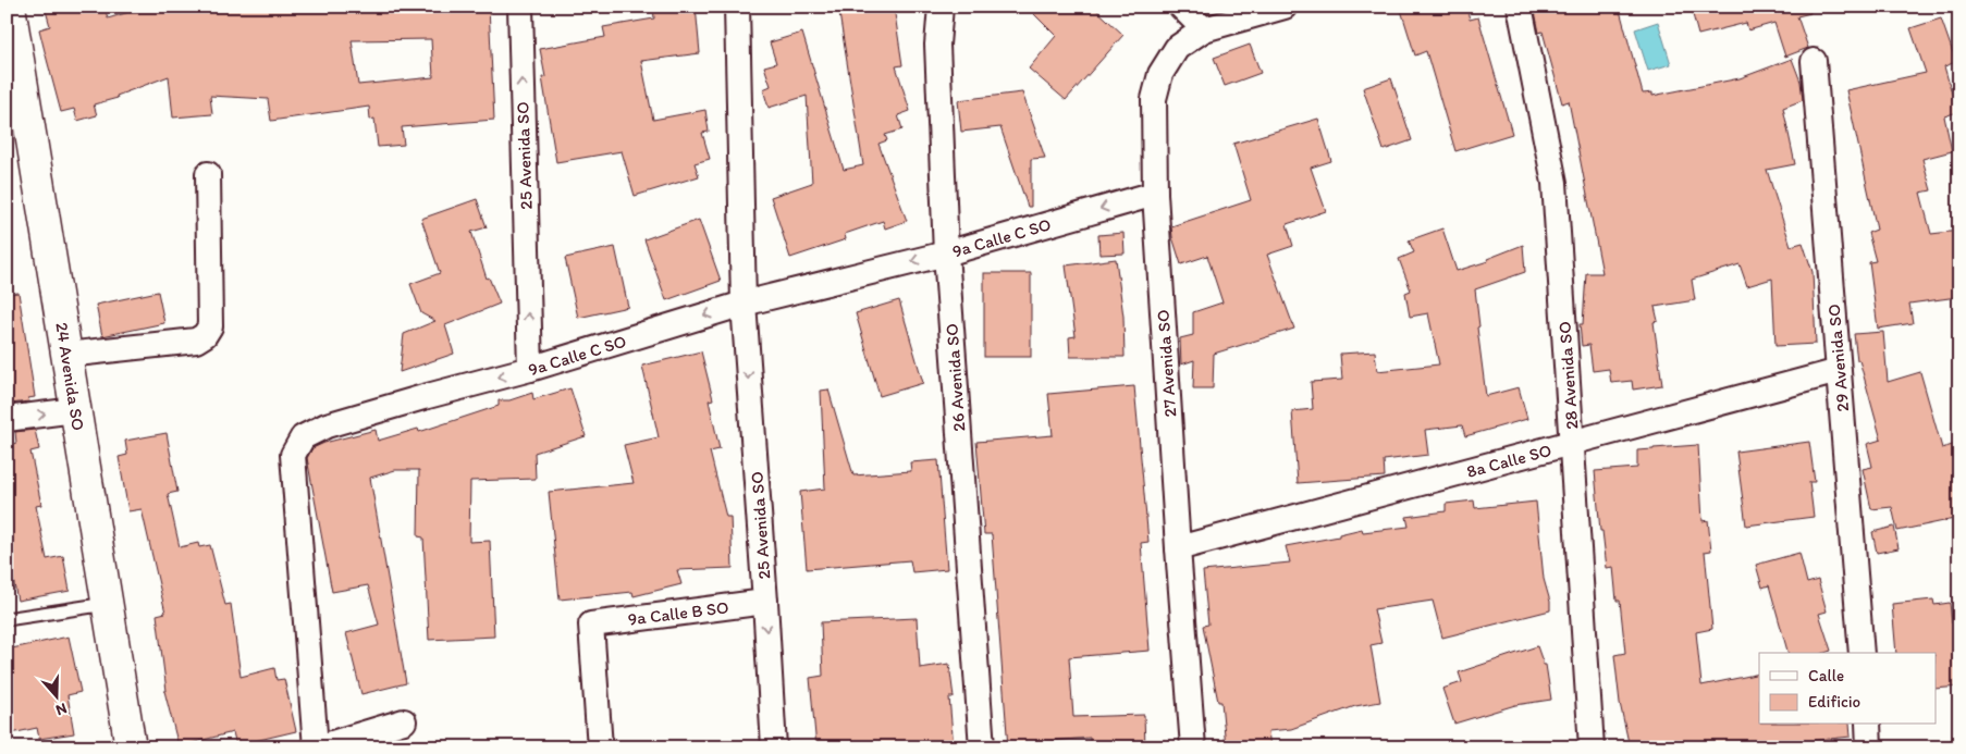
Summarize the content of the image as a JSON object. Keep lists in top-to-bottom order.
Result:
{
  "streets": {
    "street": [
      "25 Avenida SO",
      "9a Calle C SO",
      "29 Avenida SO",
      "27 Avenida SO",
      "28 Avenida SO",
      "24 Avenida SO",
      "26 Avenida SO",
      "8a Calle SO",
      "9a Calle B SO"
    ]
  },
  "crossings": [
    ["25 Avenida SO", "9a Calle C SO"],
    ["25 Avenida SO", "9a Calle B SO"],
    ["9a Calle C SO", "27 Avenida SO"],
    ["9a Calle C SO", "26 Avenida SO"],
    ["29 Avenida SO", "8a Calle SO"],
    ["27 Avenida SO", "8a Calle SO"],
    ["28 Avenida SO", "8a Calle SO"]
  ],
  "one_way": ["9a Calle C SO"],
  "legend": ["Calle", "Edificio"],
  "north": "bottom"
}
